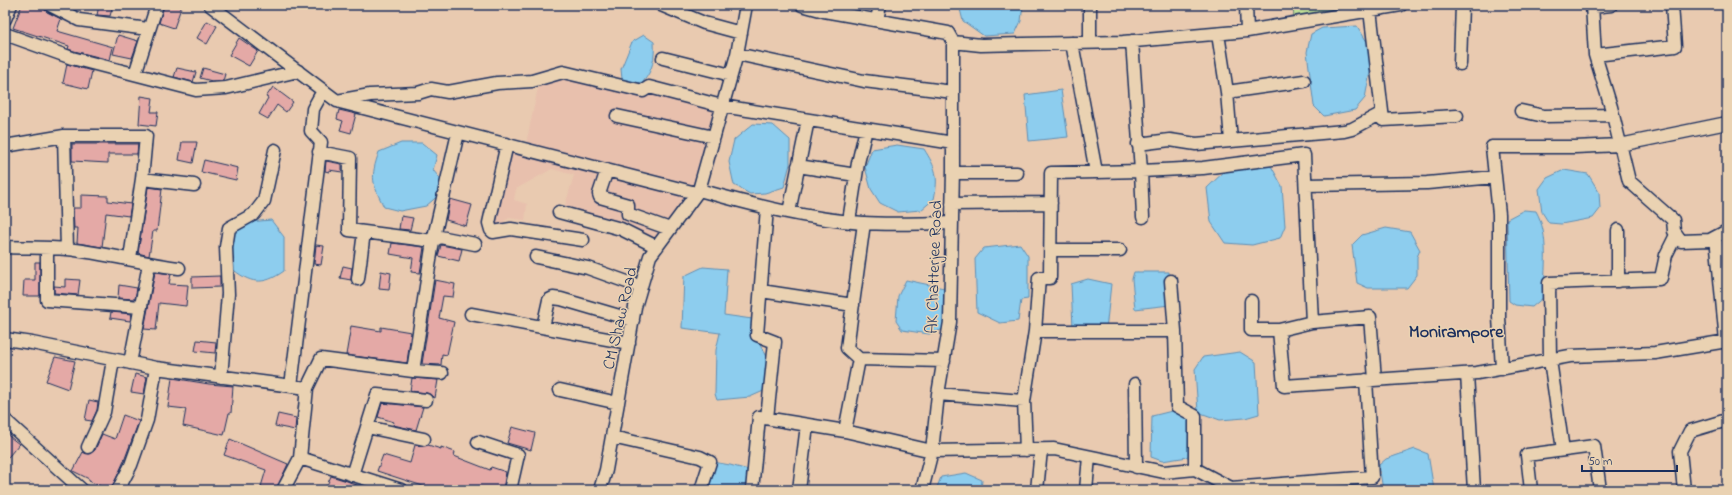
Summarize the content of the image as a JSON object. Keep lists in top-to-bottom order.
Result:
{
  "streets": {
    "street": ["AK Chatterjee Road", "CM Shaw Road"]
  },
  "districts": ["Monirampore"],
  "scale_bar": "50 m"
}
